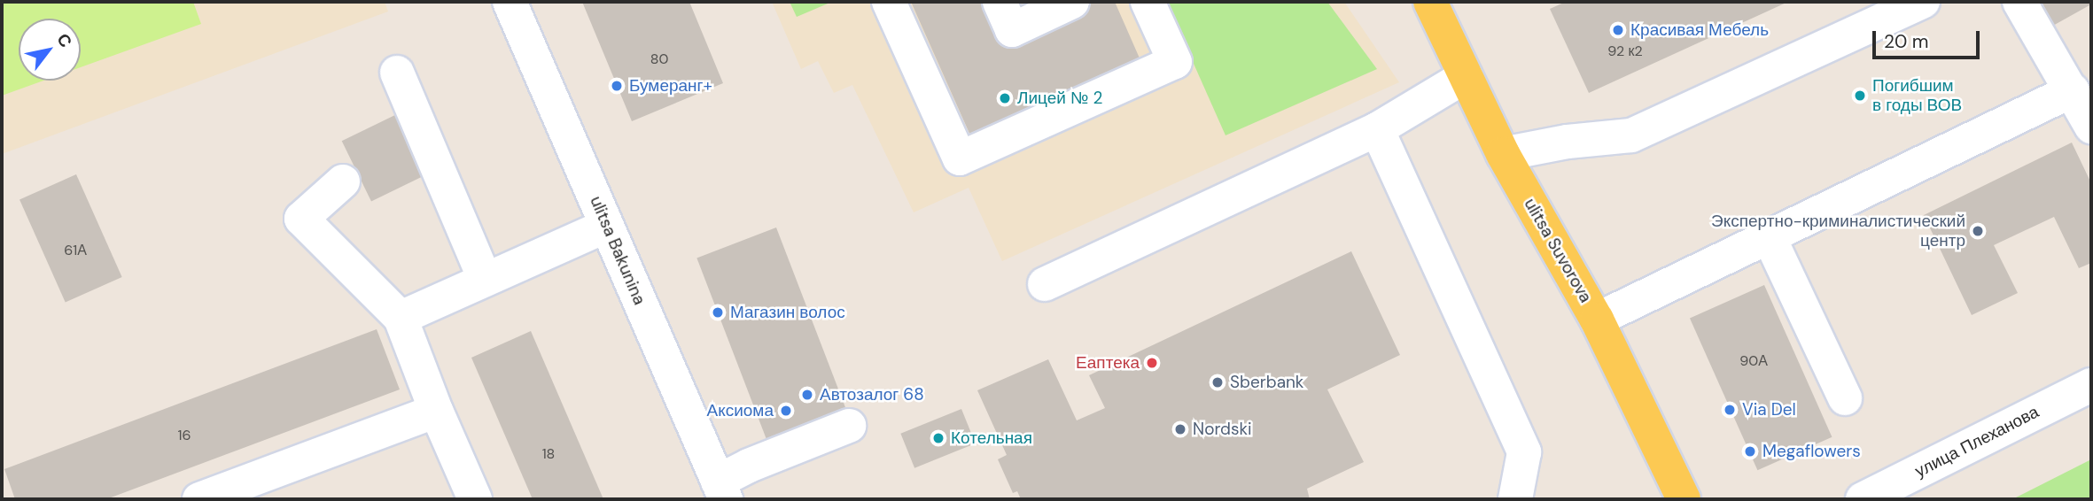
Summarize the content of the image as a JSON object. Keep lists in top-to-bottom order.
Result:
{
  "streets": {
    "main road": ["ulitsa Suvorova"],
    "street": ["ulitsa Bakunina", "улица Плеханова"]
  },
  "places": [
    "Красивая Мебель",
    "Бумеранг+",
    "Погибшим в годы ВОВ",
    "Лицей № 2",
    "Экспертно-криминалистический центр",
    "Магазин волос",
    "Еаптека",
    "Sberbank",
    "Автозалог 68",
    "Via Del",
    "Аксиома",
    "Nordski",
    "Котельная",
    "Megaflowers"
  ],
  "house_numbers": [
    "92 к2",
    "80",
    "61А",
    "90А",
    "16",
    "18"
  ],
  "scale_bar": "20 m",
  "north": "top right"
}
